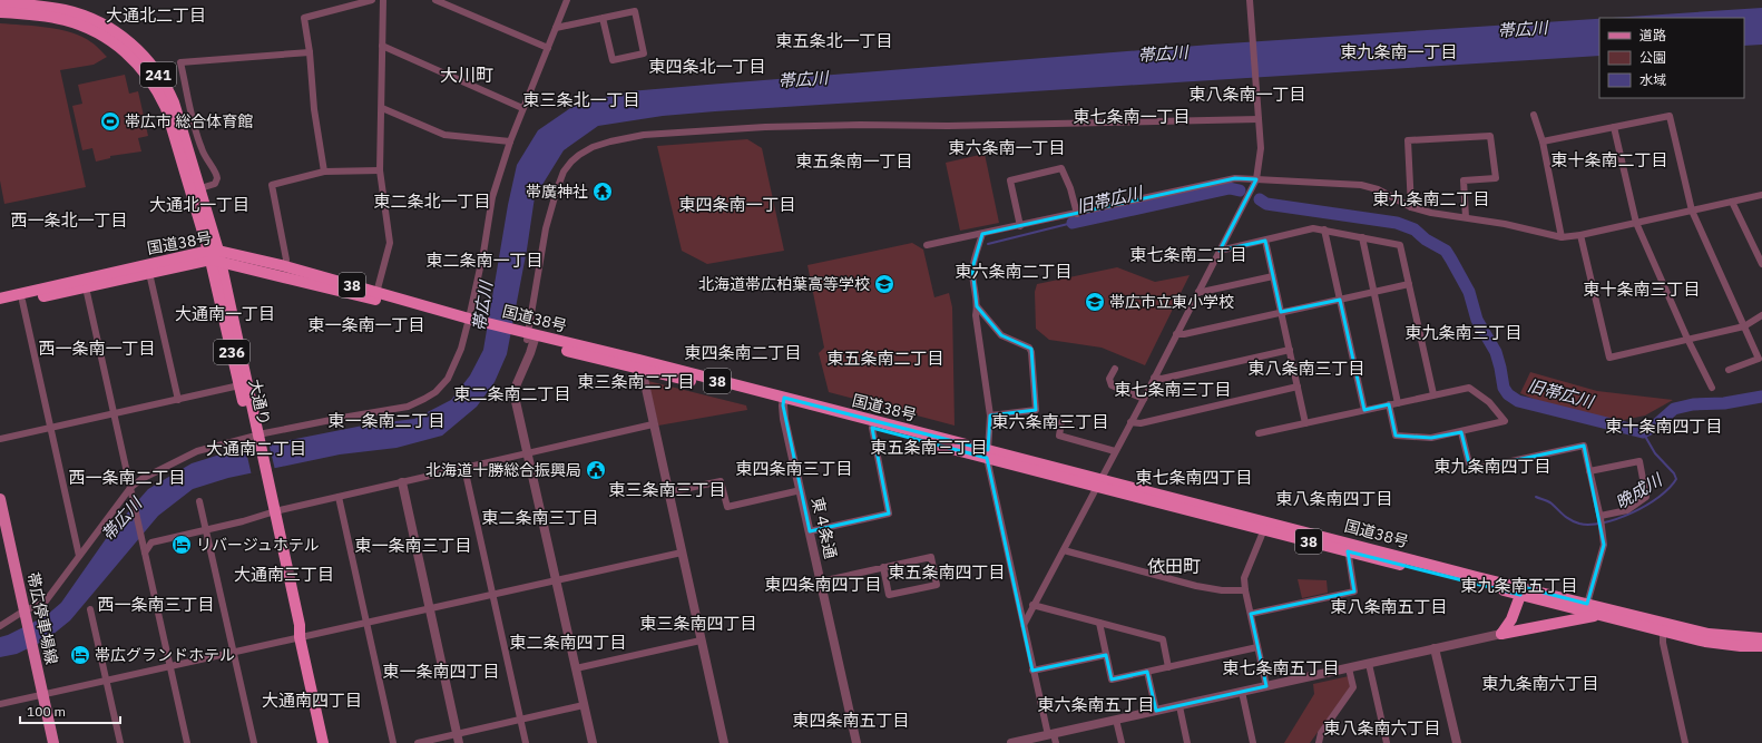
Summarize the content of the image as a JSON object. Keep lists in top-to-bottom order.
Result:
{
  "streets": {
    "highway": [
      "241",
      "国道38号",
      "38",
      "236",
      "大通り"
    ],
    "main road": ["帯広停車場線"],
    "street": ["東４条通"]
  },
  "crossings": [
    ["241", "国道38号"],
    ["241", "大通り"],
    ["国道38号", "大通り"],
    ["国道38号", "東４条通"]
  ],
  "districts": [
    "大通北二丁目",
    "東五条北一丁目",
    "東九条南一丁目",
    "東四条北一丁目",
    "大川町",
    "東八条南一丁目",
    "東三条北一丁目",
    "東七条南一丁目",
    "東六条南一丁目",
    "東十条南二丁目",
    "東五条南一丁目",
    "東九条南二丁目",
    "東二条北一丁目",
    "大通北一丁目",
    "東四条南一丁目",
    "西一条北一丁目",
    "東七条南二丁目",
    "東二条南一丁目",
    "東六条南二丁目",
    "東十条南三丁目",
    "大通南一丁目",
    "東一条南一丁目",
    "東九条南三丁目",
    "西一条南一丁目",
    "東四条南二丁目",
    "東五条南二丁目",
    "東八条南三丁目",
    "東三条南二丁目",
    "東七条南三丁目",
    "東二条南二丁目",
    "東一条南二丁目",
    "東六条南三丁目",
    "東十条南四丁目",
    "東五条南三丁目",
    "大通南二丁目",
    "東九条南四丁目",
    "東四条南三丁目",
    "西一条南二丁目",
    "東七条南四丁目",
    "東三条南三丁目",
    "東八条南四丁目",
    "東二条南三丁目",
    "東一条南三丁目",
    "依田町",
    "東五条南四丁目",
    "大通南三丁目",
    "東四条南四丁目",
    "東九条南五丁目",
    "西一条南三丁目",
    "東八条南五丁目",
    "東三条南四丁目",
    "東二条南四丁目",
    "東七条南五丁目",
    "東一条南四丁目",
    "東九条南六丁目",
    "大通南四丁目",
    "東六条南五丁目",
    "東四条南五丁目",
    "東八条南六丁目"
  ],
  "water": ["帯広川", "旧帯広川", "晩成川"],
  "places": {
    "sports": ["帯広市 総合体育館"],
    "temple": ["帯廣神社"],
    "school or university": ["北海道帯広柏葉高等学校", "帯広市立東小学校"],
    "public building": ["北海道十勝総合振興局"],
    "hotel": ["リバージュホテル", "帯広グランドホテル"]
  },
  "legend": ["道路", "公園", "水域"],
  "scale_bar": "100 m"
}
